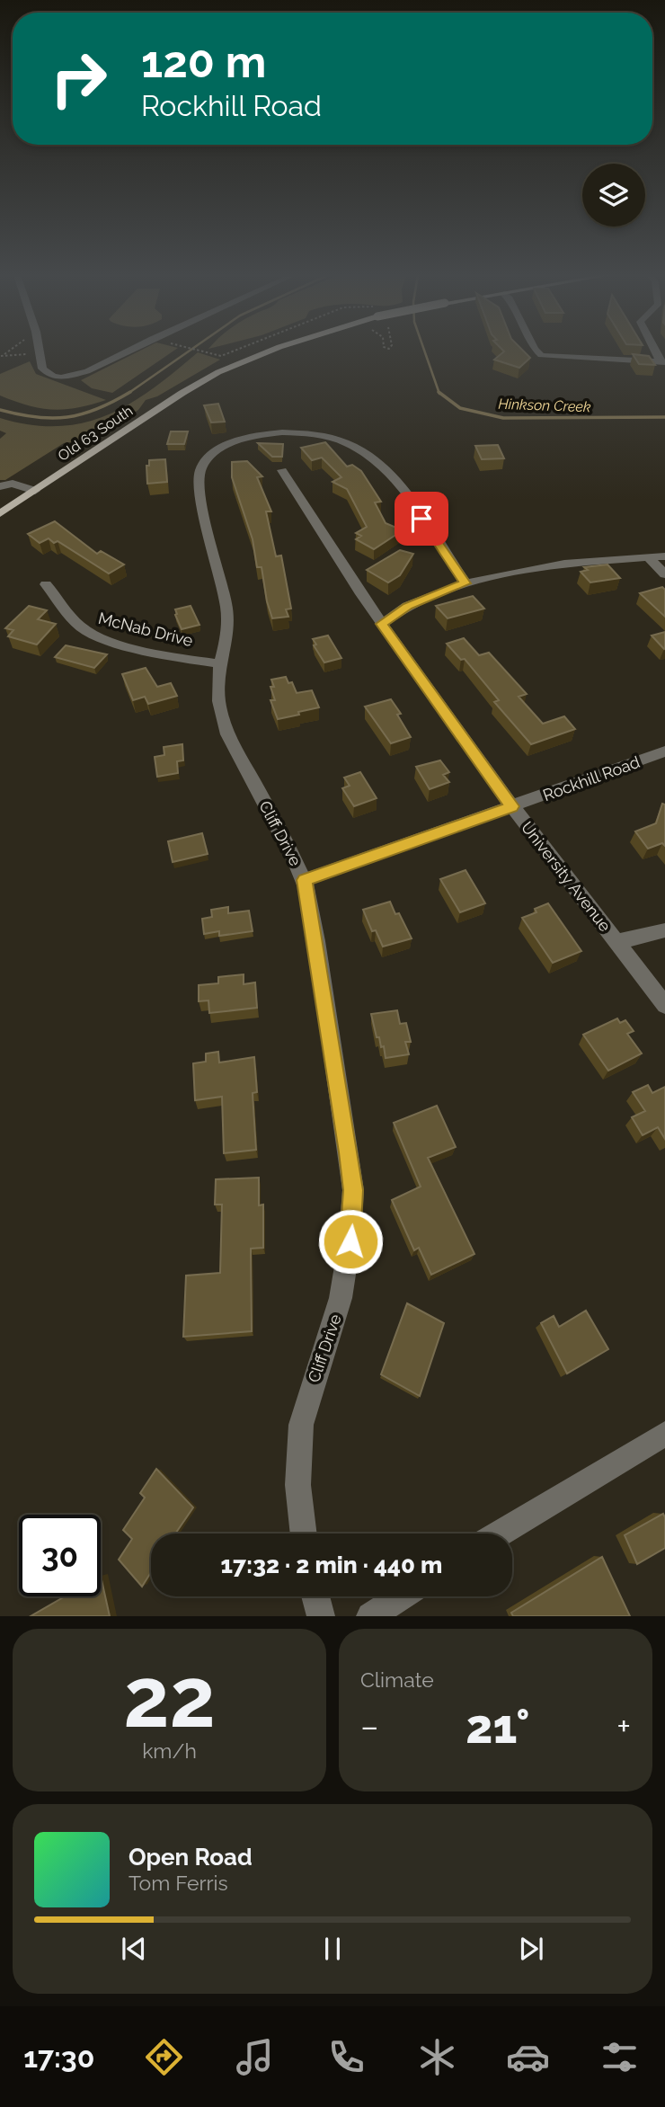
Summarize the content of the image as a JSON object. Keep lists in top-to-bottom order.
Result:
{
  "streets": {
    "main road": ["Old 63 South"],
    "street": [
      "McNab Drive",
      "Rockhill Road",
      "Cliff Drive",
      "University Avenue"
    ]
  },
  "crossings": [
    ["McNab Drive", "Cliff Drive"],
    ["Rockhill Road", "Cliff Drive"],
    ["Rockhill Road", "University Avenue"]
  ],
  "water": ["Hinkson Creek"],
  "page": {
    "turn": ["120 m", "Rockhill Road"],
    "limit": "30",
    "trip": "17:32 · 2 min · 440 m",
    "tile": [
      ["22", "km/h"],
      "Climate"
    ],
    "heat": ["−", "21°", "+"],
    "song": ["Open Road", "Tom Ferris"],
    "tabs": "17:30"
  }
}
